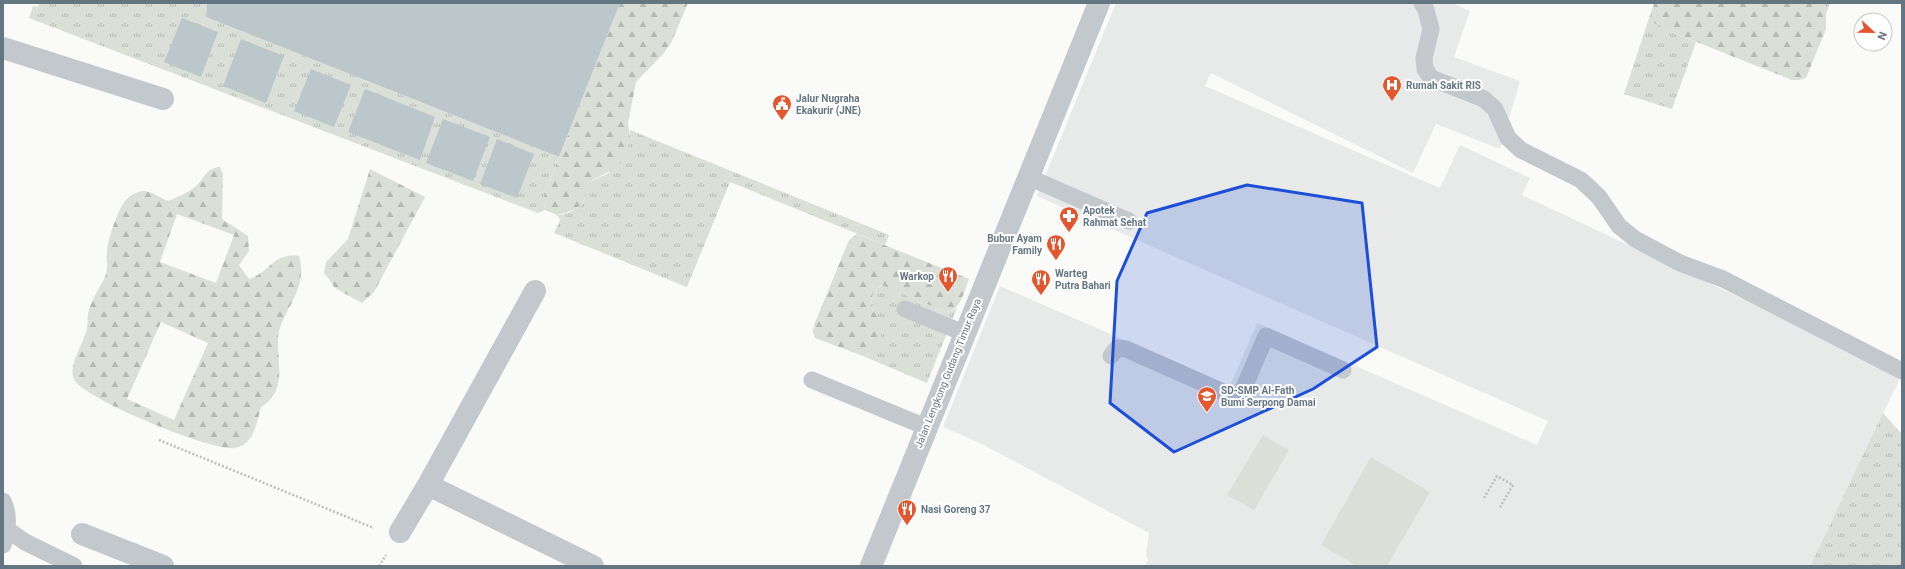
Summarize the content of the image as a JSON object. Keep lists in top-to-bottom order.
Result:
{
  "streets": {
    "street": ["Jalan Lengkong Gudang Timur Raya"]
  },
  "places": {
    "hospital": ["Rumah Sakit RIS"],
    "public building": ["Jalur Nugraha Ekakurir (JNE)"],
    "pharmacy": ["Apotek Rahmat Sehat"],
    "restaurant": [
      "Bubur Ayam Family",
      "Warkop",
      "Warteg Putra Bahari",
      "Nasi Goreng 37"
    ],
    "school or university": ["SD-SMP Al-Fath Bumi Serpong Damai"]
  },
  "north": "right"
}
